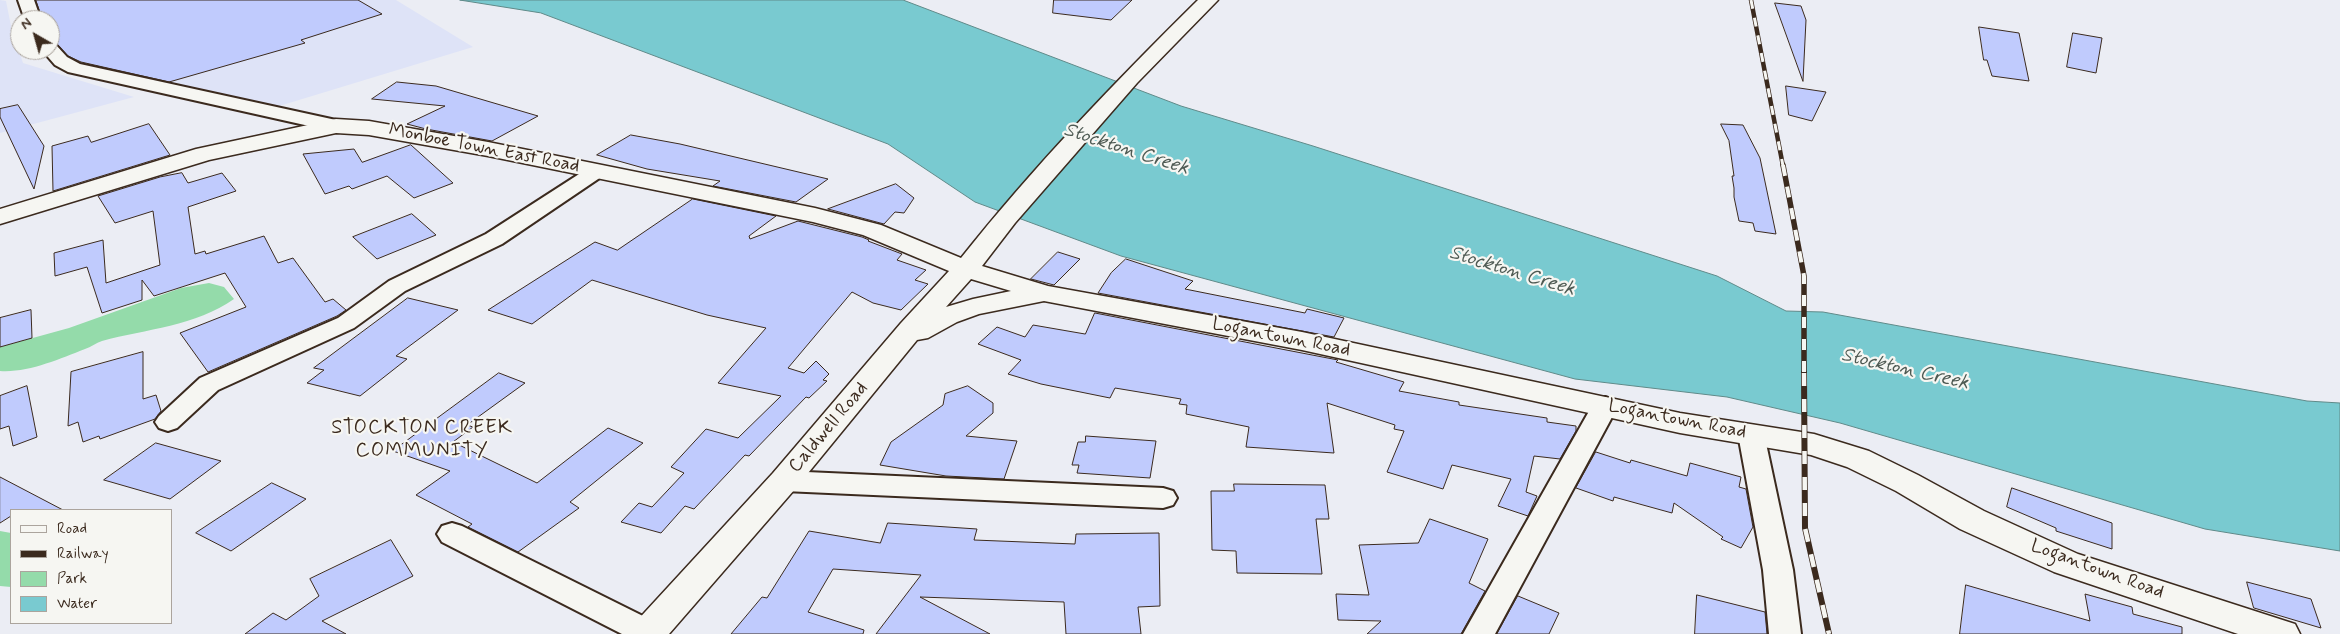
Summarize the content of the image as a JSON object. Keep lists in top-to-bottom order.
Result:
{
  "streets": {
    "street": ["Monboe Town East Road", "Logantown Road", "Caldwell Road"]
  },
  "crossings": [
    ["Monboe Town East Road", "Logantown Road"],
    ["Monboe Town East Road", "Caldwell Road"],
    ["Logantown Road", "Caldwell Road"]
  ],
  "districts": ["STOCKTON CREEK COMMUNITY"],
  "water": ["Stockton Creek"],
  "legend": [
    "Road",
    "Railway",
    "Park",
    "Water"
  ],
  "north": "top left"
}
